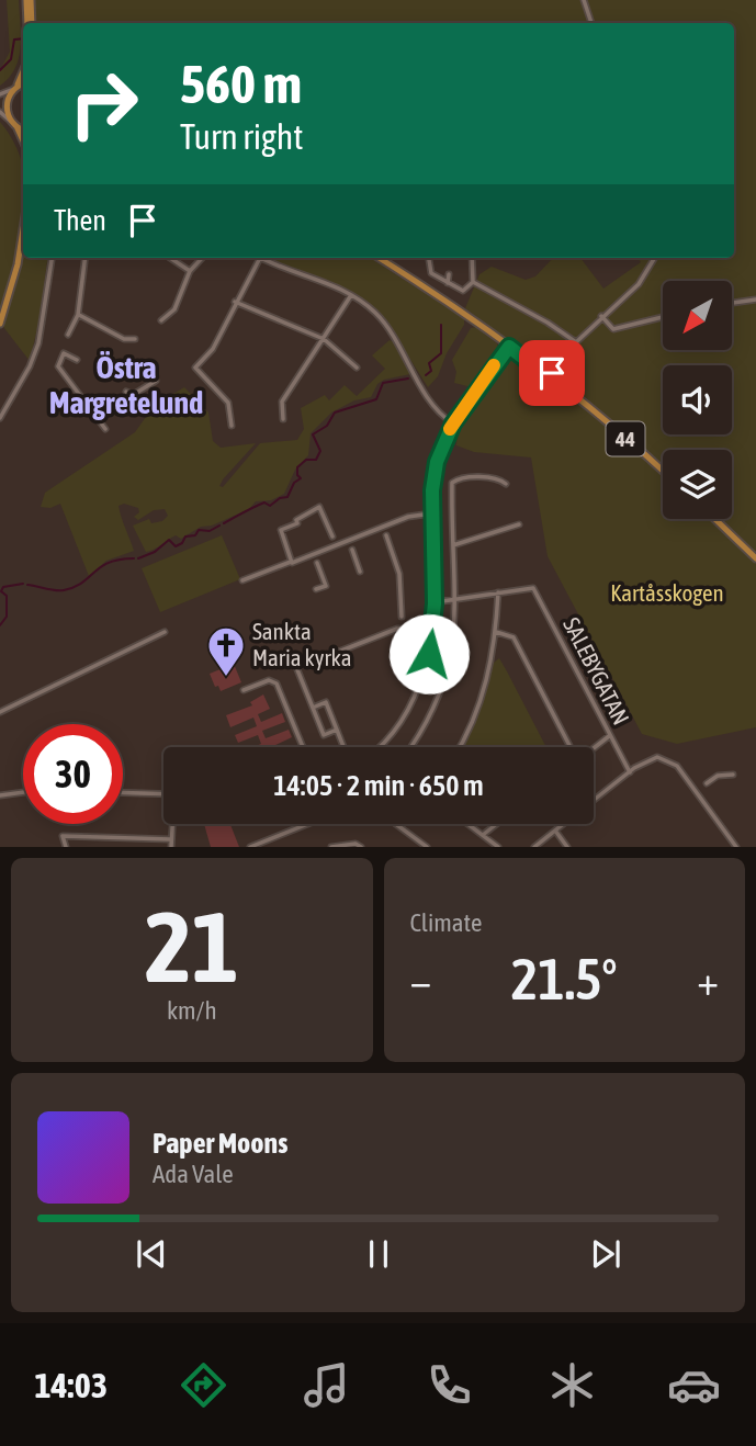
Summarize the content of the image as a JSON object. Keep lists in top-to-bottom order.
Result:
{
  "streets": {
    "main road": ["44"],
    "street": ["SALEBYGATAN"]
  },
  "districts": ["Östra Margretelund"],
  "parks": ["Kartåsskogen"],
  "places": {
    "church": ["Sankta Maria kyrka"]
  },
  "north": "bottom left",
  "page": {
    "turn": ["560 m", "Turn right"],
    "then": "Then",
    "limit": "30",
    "trip": "14:05 · 2 min · 650 m",
    "tile": [
      ["21", "km/h"],
      "Climate"
    ],
    "heat": ["−", "21.5°", "+"],
    "song": ["Paper Moons", "Ada Vale"],
    "tabs": "14:03"
  }
}
